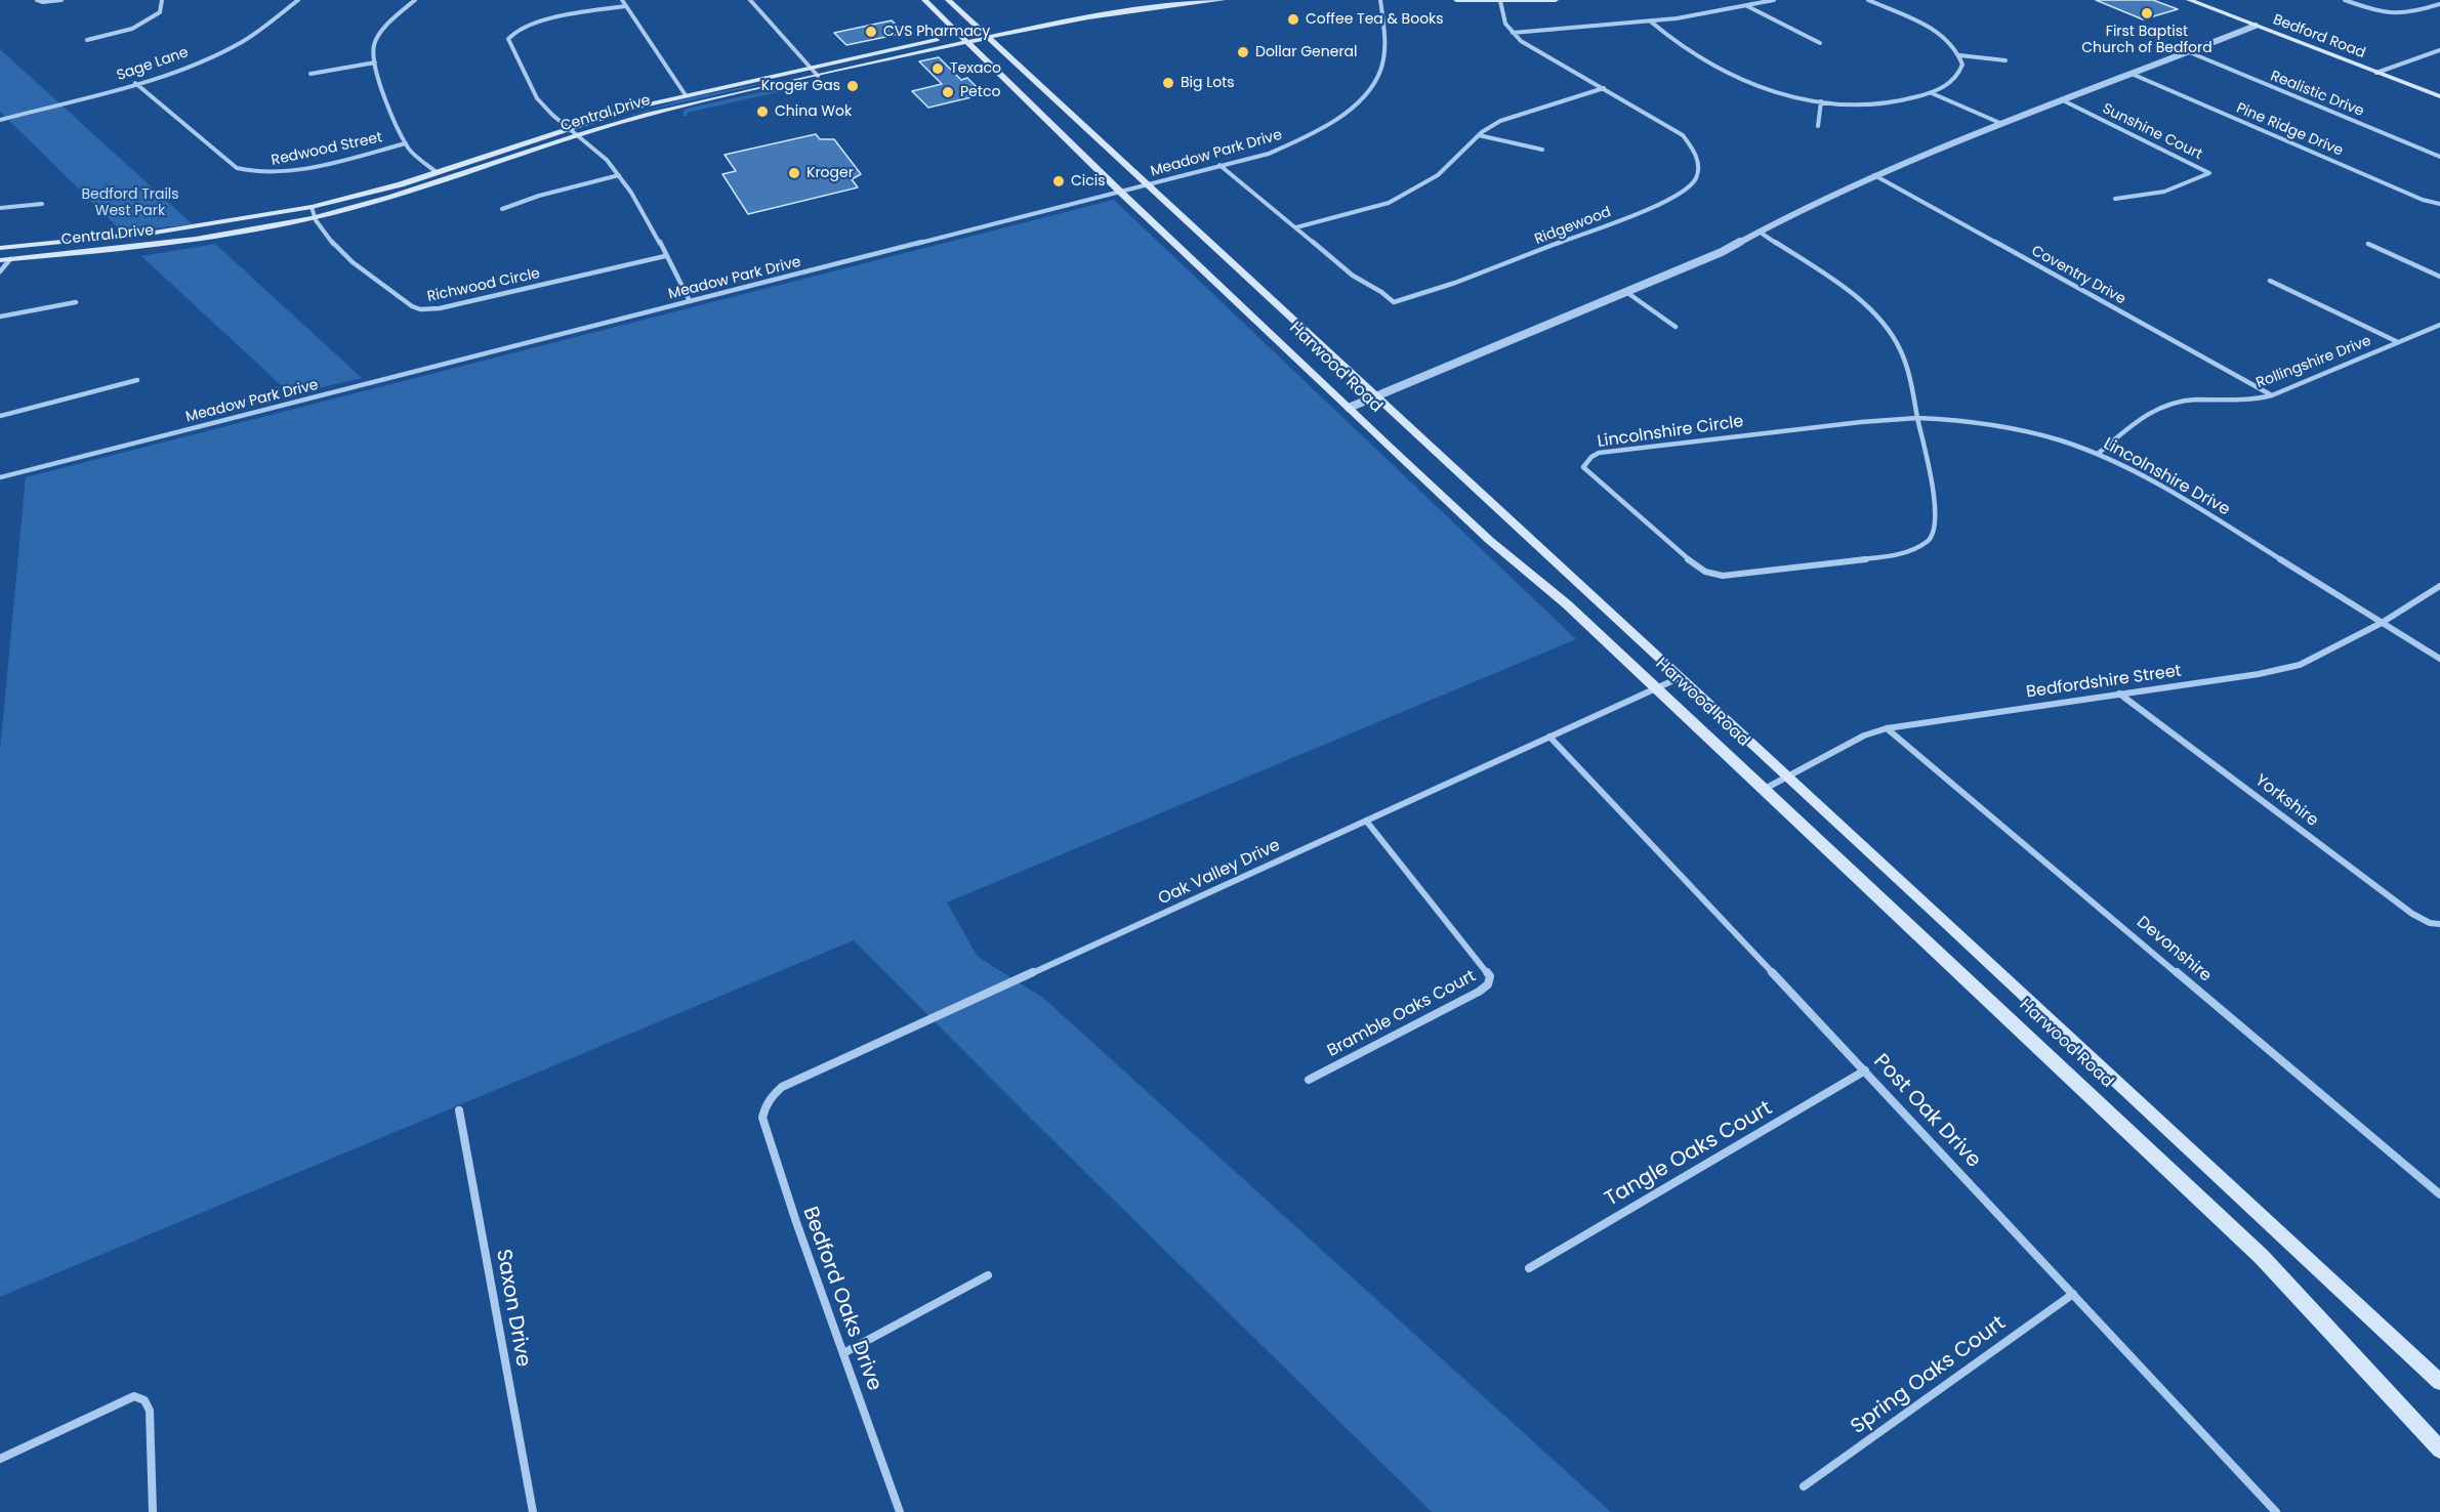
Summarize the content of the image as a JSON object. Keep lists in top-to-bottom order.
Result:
{
  "streets": {
    "main road": ["Bedford Road", "Central Drive", "Harwood Road"],
    "street": [
      "Sage Lane",
      "Realistic Drive",
      "Pine Ridge Drive",
      "Sunshine Court",
      "Redwood Street",
      "Meadow Park Drive",
      "Ridgewood",
      "Coventry Drive",
      "Richwood Circle",
      "Rollingshire Drive",
      "Lincolnshire Circle",
      "Lincolnshire Drive",
      "Bedfordshire Street",
      "Yorkshire",
      "Oak Valley Drive",
      "Devonshire",
      "Bramble Oaks Court",
      "Post Oak Drive",
      "Tangle Oaks Court",
      "Bedford Oaks Drive",
      "Saxon Drive",
      "Spring Oaks Court"
    ]
  },
  "crossings": [
    ["Sage Lane", "Redwood Street"],
    ["Central Drive", "Richwood Circle"],
    ["Central Drive", "Harwood Road"],
    ["Meadow Park Drive", "Ridgewood"],
    ["Meadow Park Drive", "Harwood Road"],
    ["Coventry Drive", "Rollingshire Drive"],
    ["Rollingshire Drive", "Lincolnshire Drive"],
    ["Harwood Road", "Bedfordshire Street"],
    ["Harwood Road", "Oak Valley Drive"],
    ["Lincolnshire Circle", "Lincolnshire Drive"],
    ["Lincolnshire Drive", "Bedfordshire Street"],
    ["Bedfordshire Street", "Yorkshire"],
    ["Bedfordshire Street", "Devonshire"],
    ["Oak Valley Drive", "Bramble Oaks Court"],
    ["Oak Valley Drive", "Post Oak Drive"],
    ["Oak Valley Drive", "Bedford Oaks Drive"],
    ["Post Oak Drive", "Tangle Oaks Court"],
    ["Post Oak Drive", "Spring Oaks Court"]
  ],
  "parks": ["Bedford Trails West Park"],
  "places": [
    "First Baptist Church of Bedford",
    "Coffee Tea & Books",
    "CVS Pharmacy",
    "Dollar General",
    "Texaco",
    "Big Lots",
    "Kroger Gas",
    "Petco",
    "China Wok",
    "Kroger",
    "Cicis"
  ]
}
